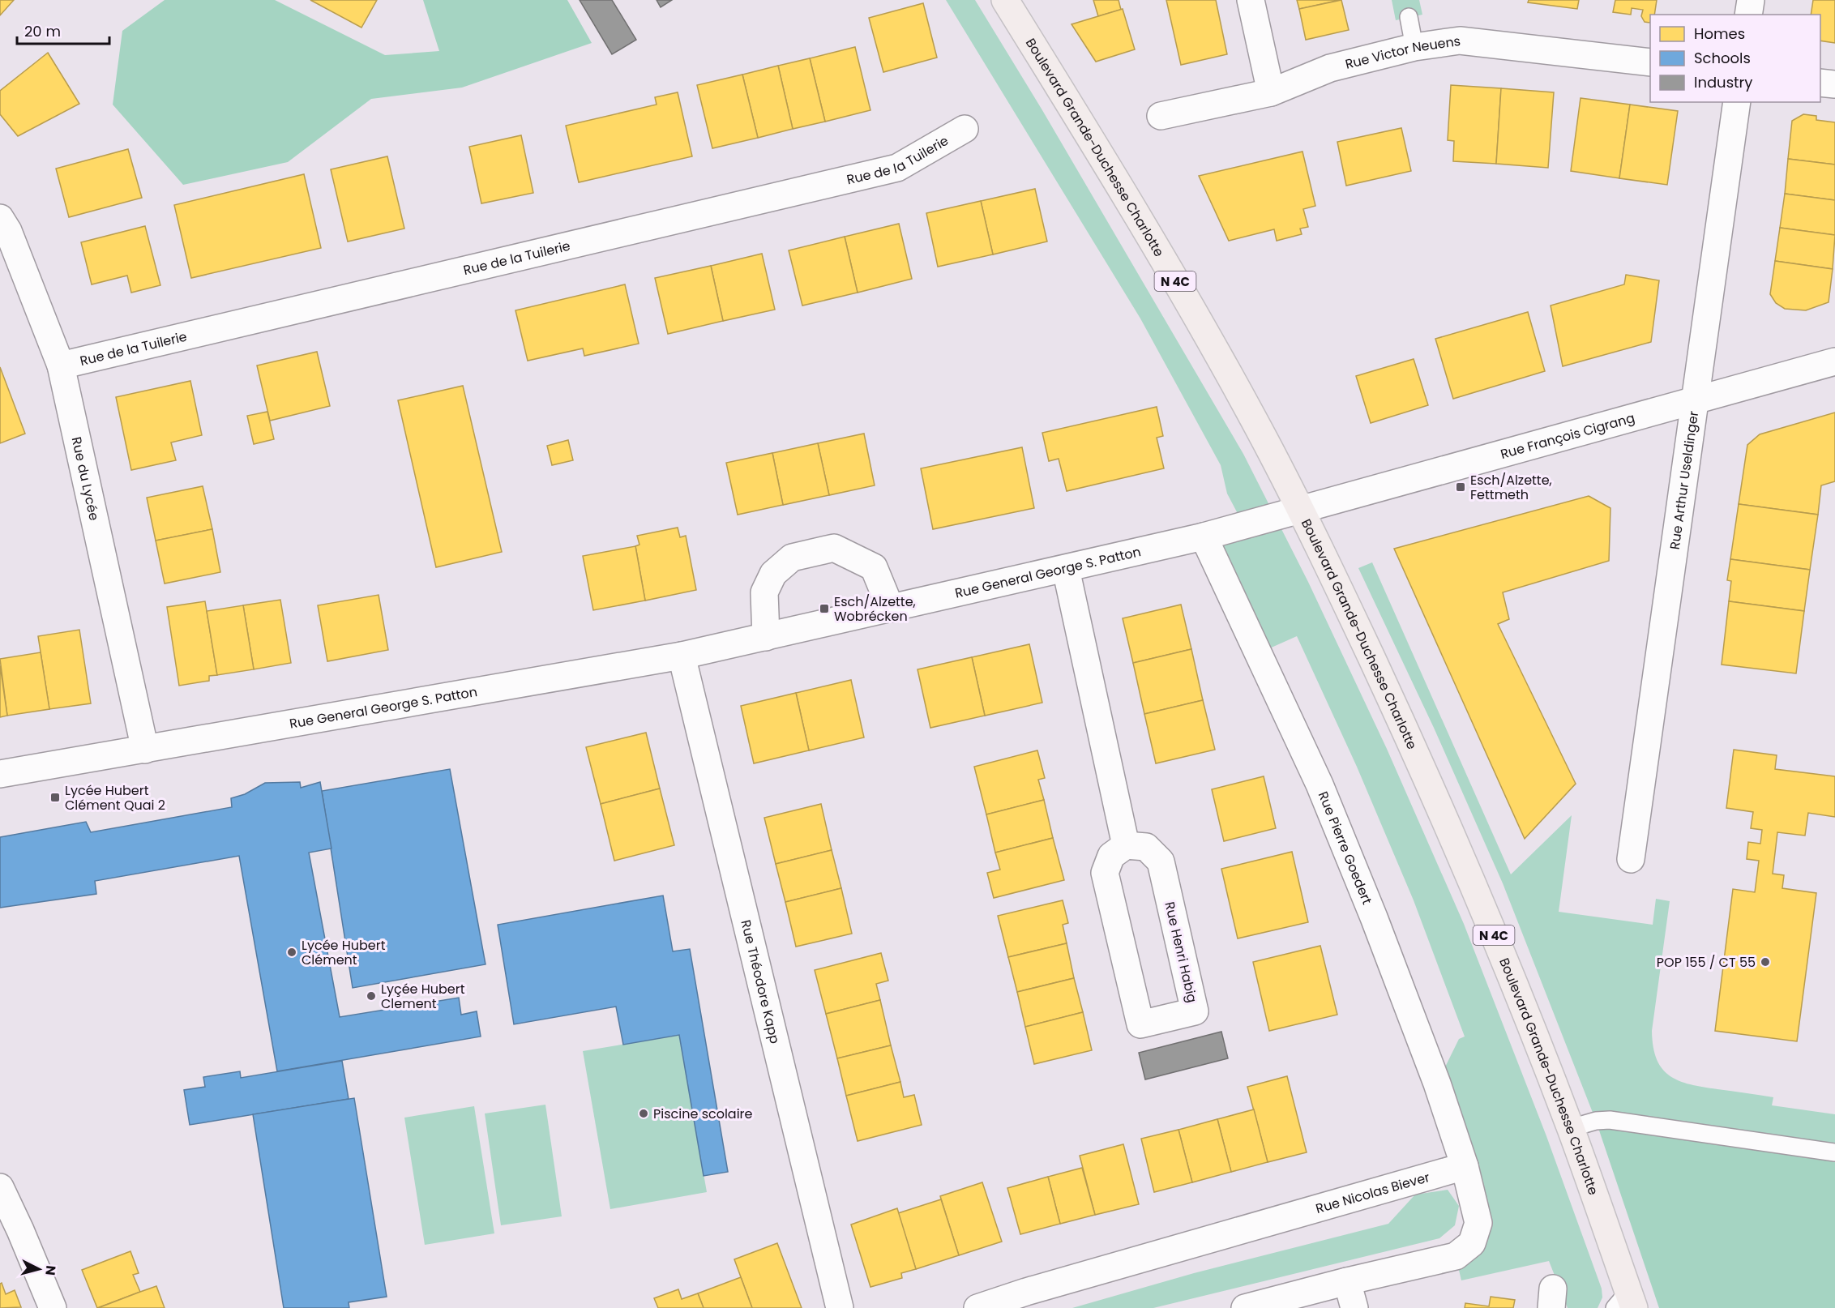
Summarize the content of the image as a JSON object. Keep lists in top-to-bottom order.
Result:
{
  "streets": {
    "main road": ["Boulevard Grande-Duchesse Charlotte", "N 4C"],
    "street": [
      "Rue Victor Neuens",
      "Rue de la Tuilerie",
      "Rue François Cigrang",
      "Rue du Lycée",
      "Rue Arthur Useldinger",
      "Rue General George S. Patton",
      "Rue Pierre Goedert",
      "Rue Henri Habig",
      "Rue Théodore Kapp",
      "Rue Nicolas Biever"
    ]
  },
  "crossings": [
    ["Boulevard Grande-Duchesse Charlotte", "Rue François Cigrang"],
    ["Rue de la Tuilerie", "Rue du Lycée"],
    ["Rue François Cigrang", "Rue Arthur Useldinger"],
    ["Rue François Cigrang", "Rue General George S. Patton"],
    ["Rue François Cigrang", "Rue Pierre Goedert"],
    ["Rue du Lycée", "Rue General George S. Patton"],
    ["Rue General George S. Patton", "Rue Pierre Goedert"],
    ["Rue General George S. Patton", "Rue Théodore Kapp"],
    ["Rue Pierre Goedert", "Rue Nicolas Biever"]
  ],
  "places": {
    "transit": ["Esch/Alzette, Fettmeth", "Esch/Alzette, Wobrécken", "Lycée Hubert Clément Quai 2"],
    "other": [
      "Lycée Hubert Clément",
      "POP 155 / CT 55",
      "Lyçée Hubert Clement",
      "Piscine scolaire"
    ]
  },
  "legend": ["Homes", "Schools", "Industry"],
  "scale_bar": "20 m",
  "north": "right"
}
